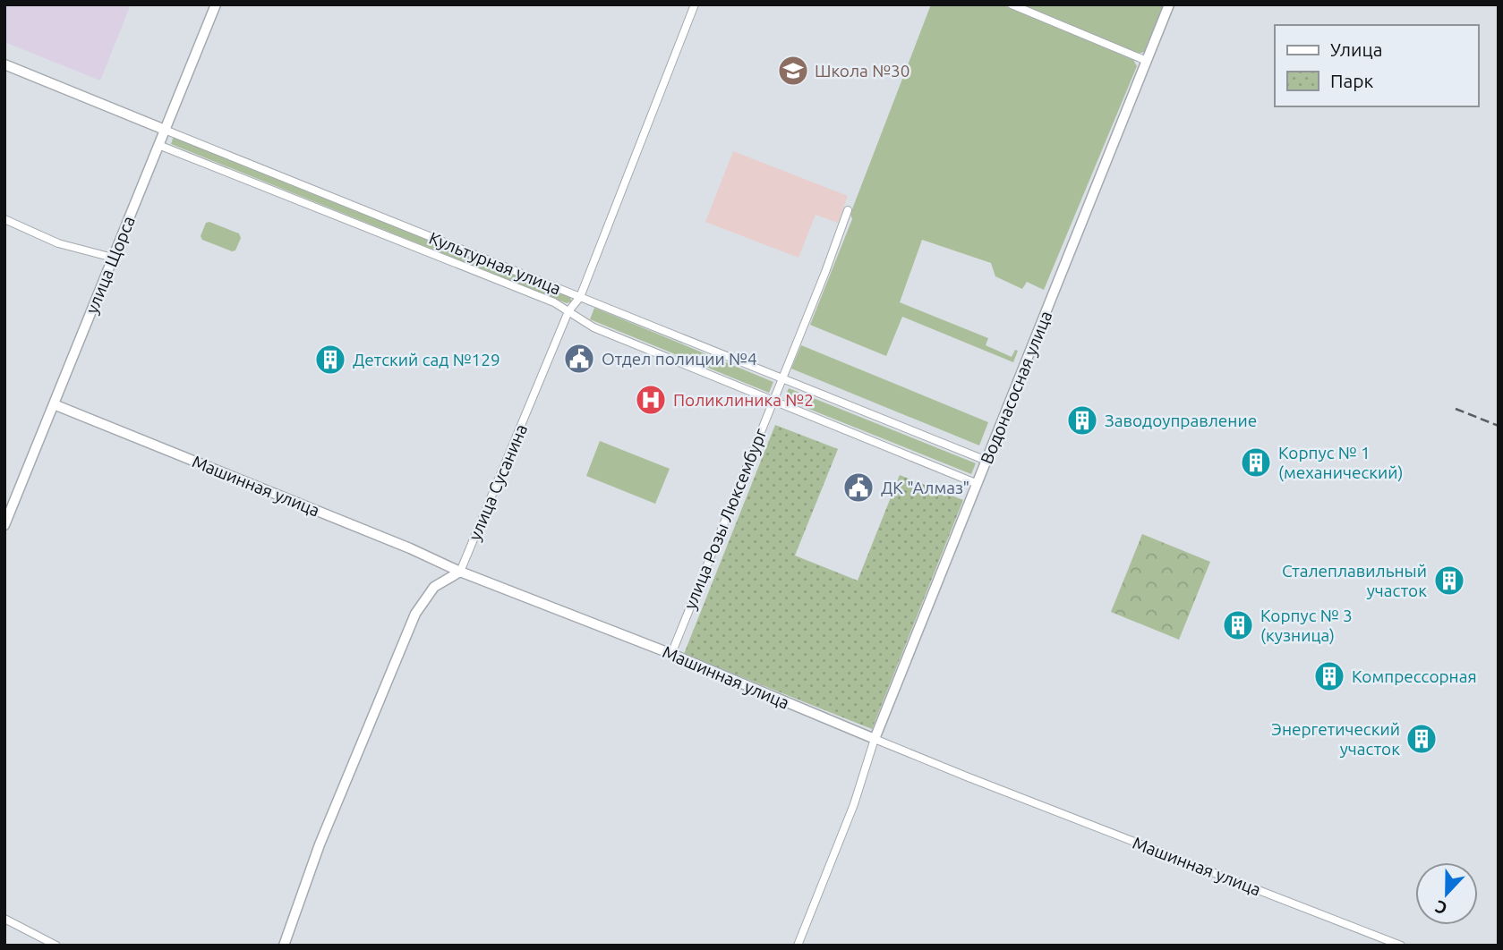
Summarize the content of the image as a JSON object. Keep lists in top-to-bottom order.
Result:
{
  "streets": {
    "street": [
      "Культурная улица",
      "улица Щорса",
      "Водонасосная улица",
      "улица Сусанина",
      "Машинная улица",
      "улица Розы Люксембург"
    ]
  },
  "crossings": [
    ["Культурная улица", "улица Щорса"],
    ["Культурная улица", "Водонасосная улица"],
    ["Культурная улица", "улица Сусанина"],
    ["Культурная улица", "улица Розы Люксембург"],
    ["улица Щорса", "Машинная улица"],
    ["Водонасосная улица", "Машинная улица"],
    ["улица Сусанина", "Машинная улица"],
    ["Машинная улица", "улица Розы Люксембург"]
  ],
  "places": {
    "school or university": ["Школа №30"],
    "public building": ["Отдел полиции №4", "ДК \"Алмаз\""],
    "building": [
      "Детский сад №129",
      "Заводоуправление",
      "Корпус № 1 (механический)",
      "Сталеплавильный участок",
      "Корпус № 3 (кузница)",
      "Компрессорная",
      "Энергетический участок"
    ],
    "hospital": ["Поликлиника №2"]
  },
  "legend": ["Улица", "Парк"],
  "north": "bottom"
}
